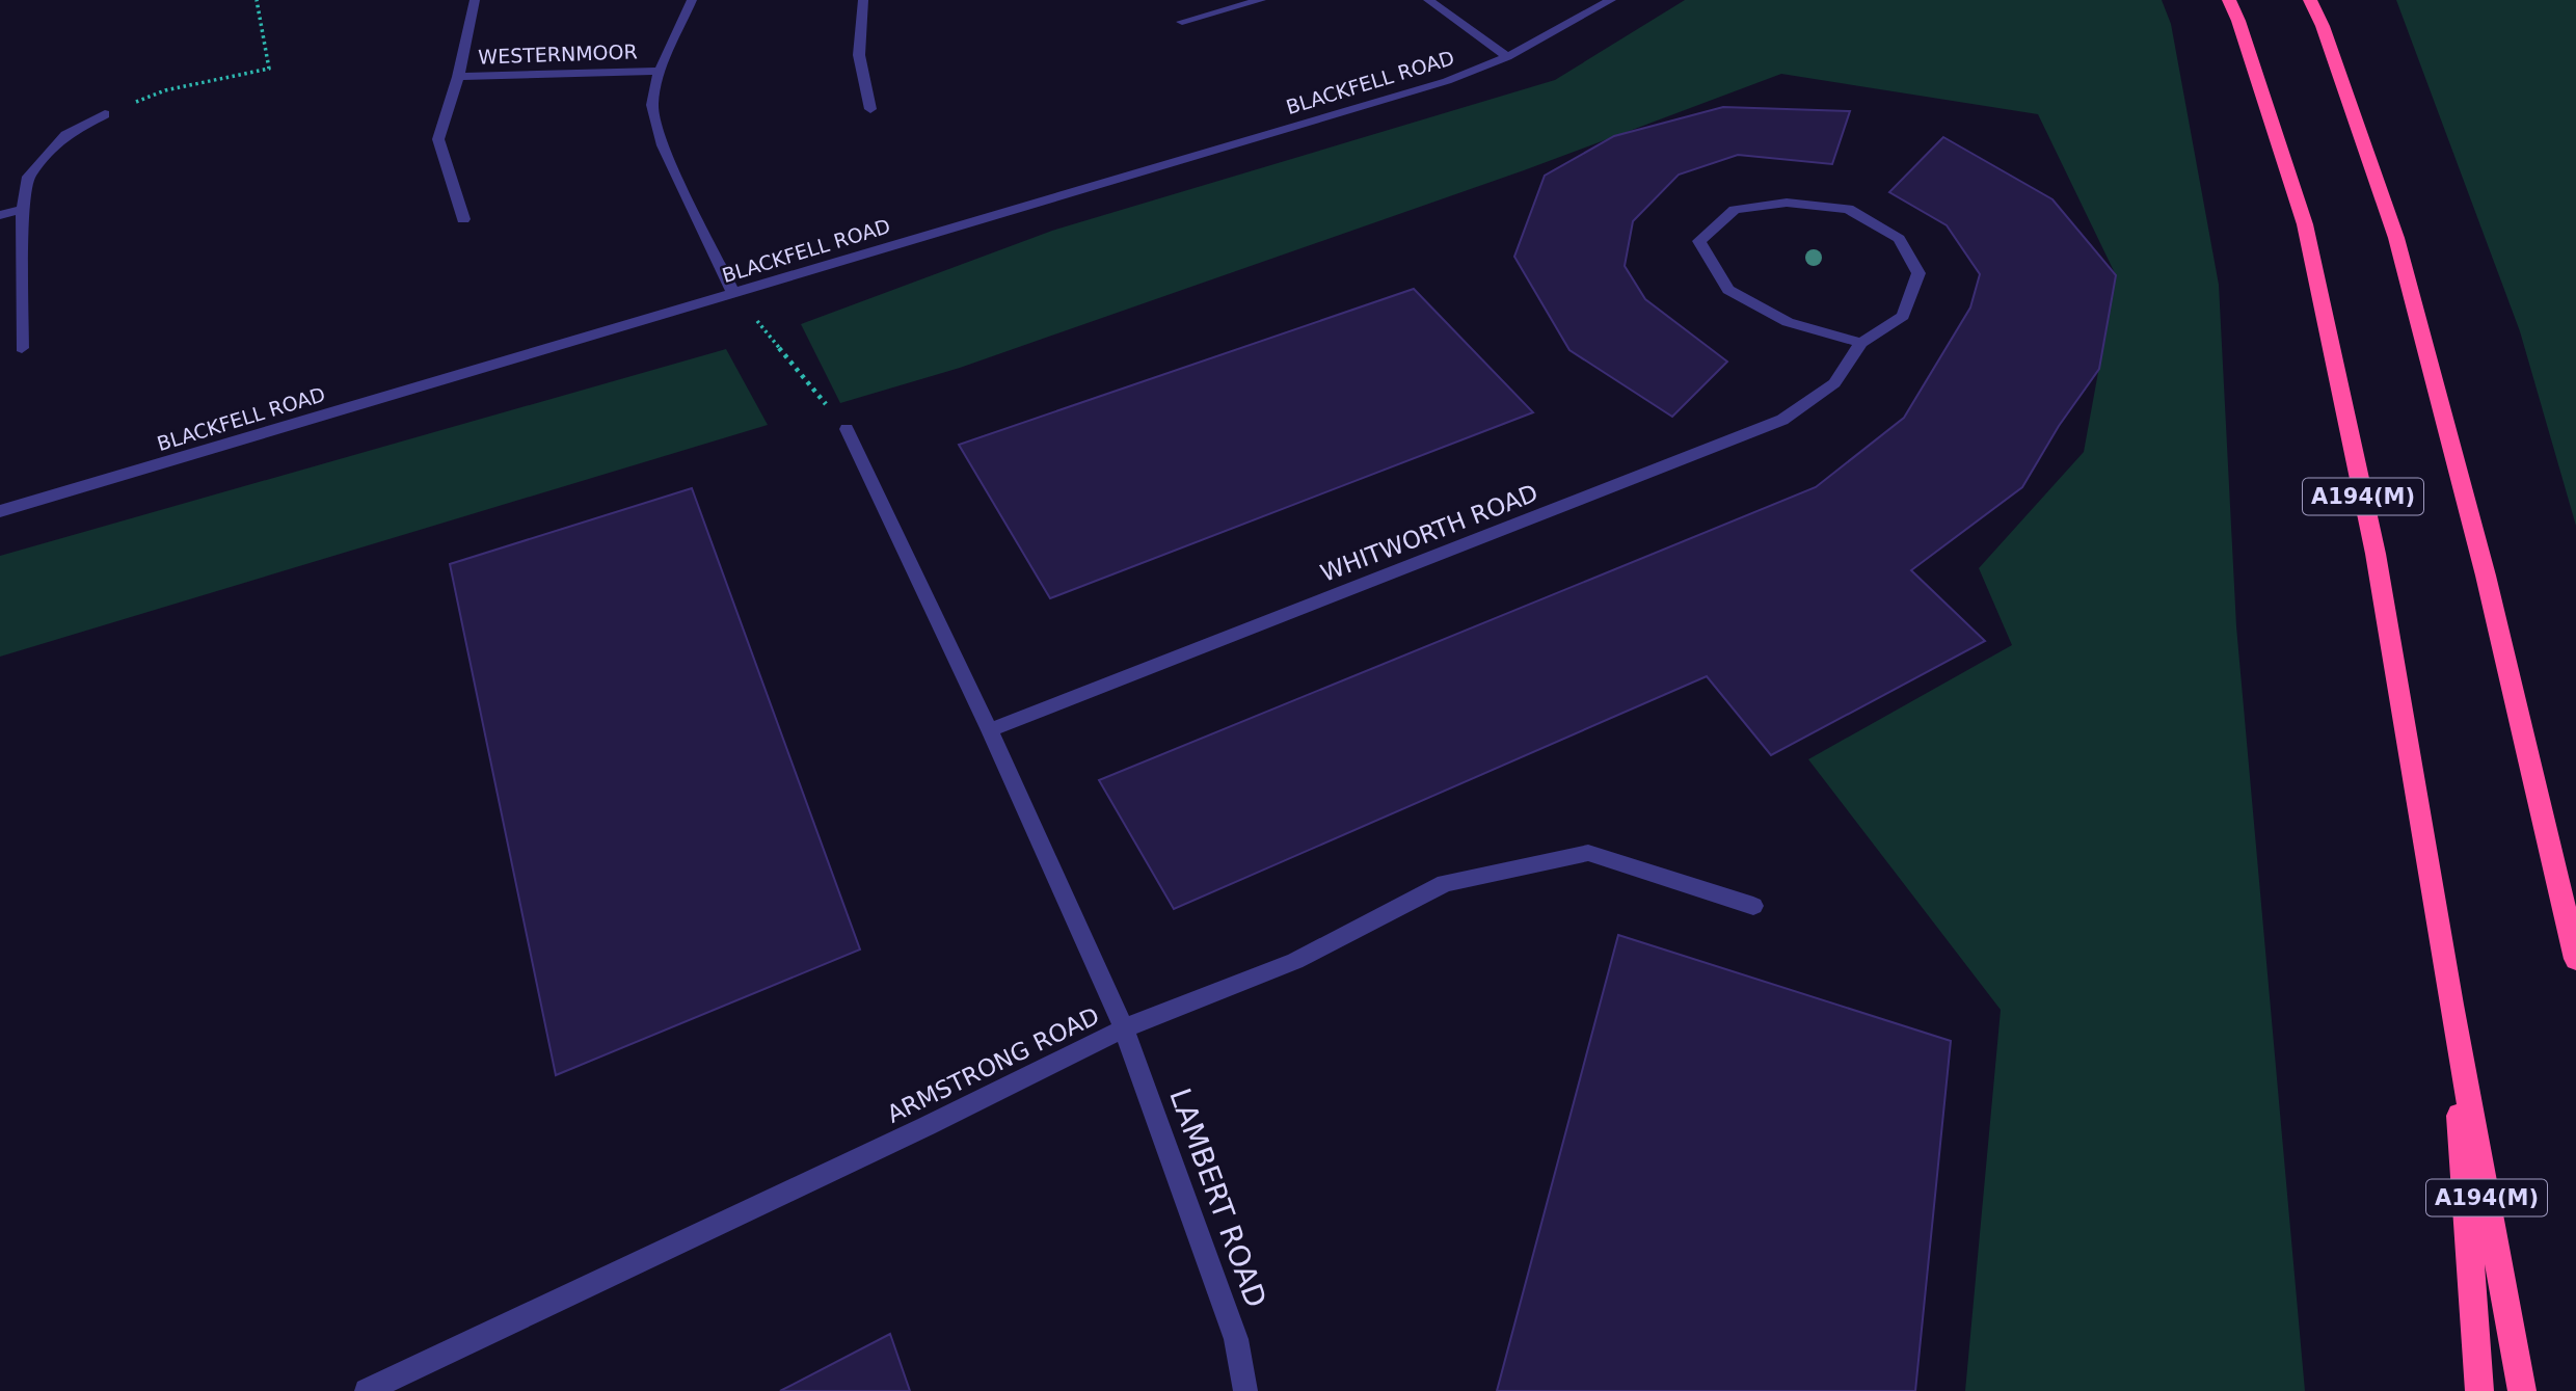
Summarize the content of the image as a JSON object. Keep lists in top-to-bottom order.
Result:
{
  "streets": {
    "highway": ["A194(M)"],
    "street": [
      "WESTERNMOOR",
      "BLACKFELL ROAD",
      "WHITWORTH ROAD",
      "ARMSTRONG ROAD",
      "LAMBERT ROAD"
    ]
  },
  "crossings": [
    ["WESTERNMOOR", "BLACKFELL ROAD"],
    ["WHITWORTH ROAD", "ARMSTRONG ROAD"],
    ["ARMSTRONG ROAD", "LAMBERT ROAD"]
  ]
}
